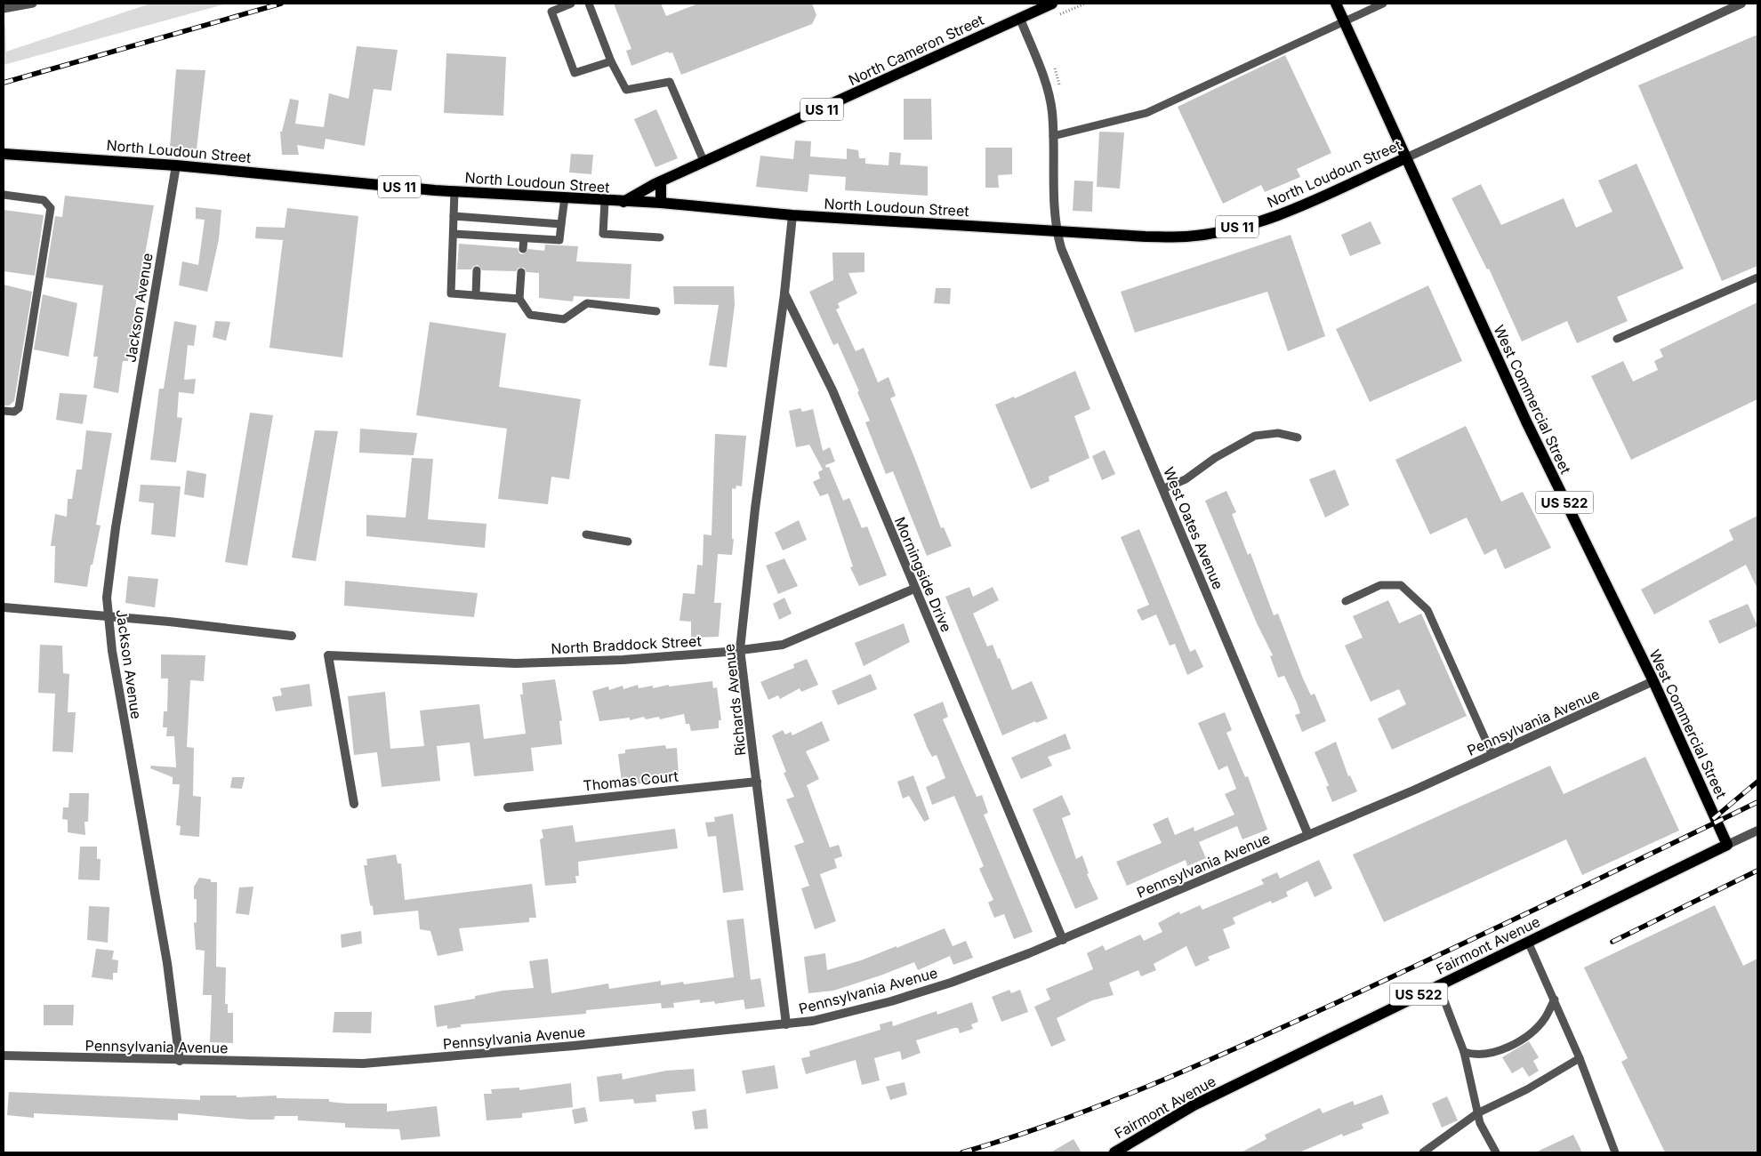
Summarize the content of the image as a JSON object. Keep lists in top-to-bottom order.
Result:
{
  "streets": {
    "main road": [
      "North Cameron Street",
      "US 11",
      "North Loudoun Street",
      "West Commercial Street",
      "US 522",
      "Fairmont Avenue"
    ],
    "street": [
      "Jackson Avenue",
      "West Oates Avenue",
      "Morningside Drive",
      "North Braddock Street",
      "Richards Avenue",
      "Pennsylvania Avenue",
      "Thomas Court"
    ]
  },
  "crossings": [
    ["North Cameron Street", "North Loudoun Street"],
    ["North Cameron Street", "West Oates Avenue"],
    ["North Loudoun Street", "Jackson Avenue"],
    ["North Loudoun Street", "West Commercial Street"],
    ["North Loudoun Street", "West Oates Avenue"],
    ["Jackson Avenue", "Pennsylvania Avenue"],
    ["West Commercial Street", "Pennsylvania Avenue"],
    ["West Commercial Street", "Fairmont Avenue"],
    ["West Oates Avenue", "Pennsylvania Avenue"],
    ["Morningside Drive", "North Braddock Street"],
    ["Morningside Drive", "Richards Avenue"],
    ["Morningside Drive", "Pennsylvania Avenue"],
    ["North Braddock Street", "Richards Avenue"],
    ["Richards Avenue", "Pennsylvania Avenue"],
    ["Richards Avenue", "Thomas Court"]
  ]
}
